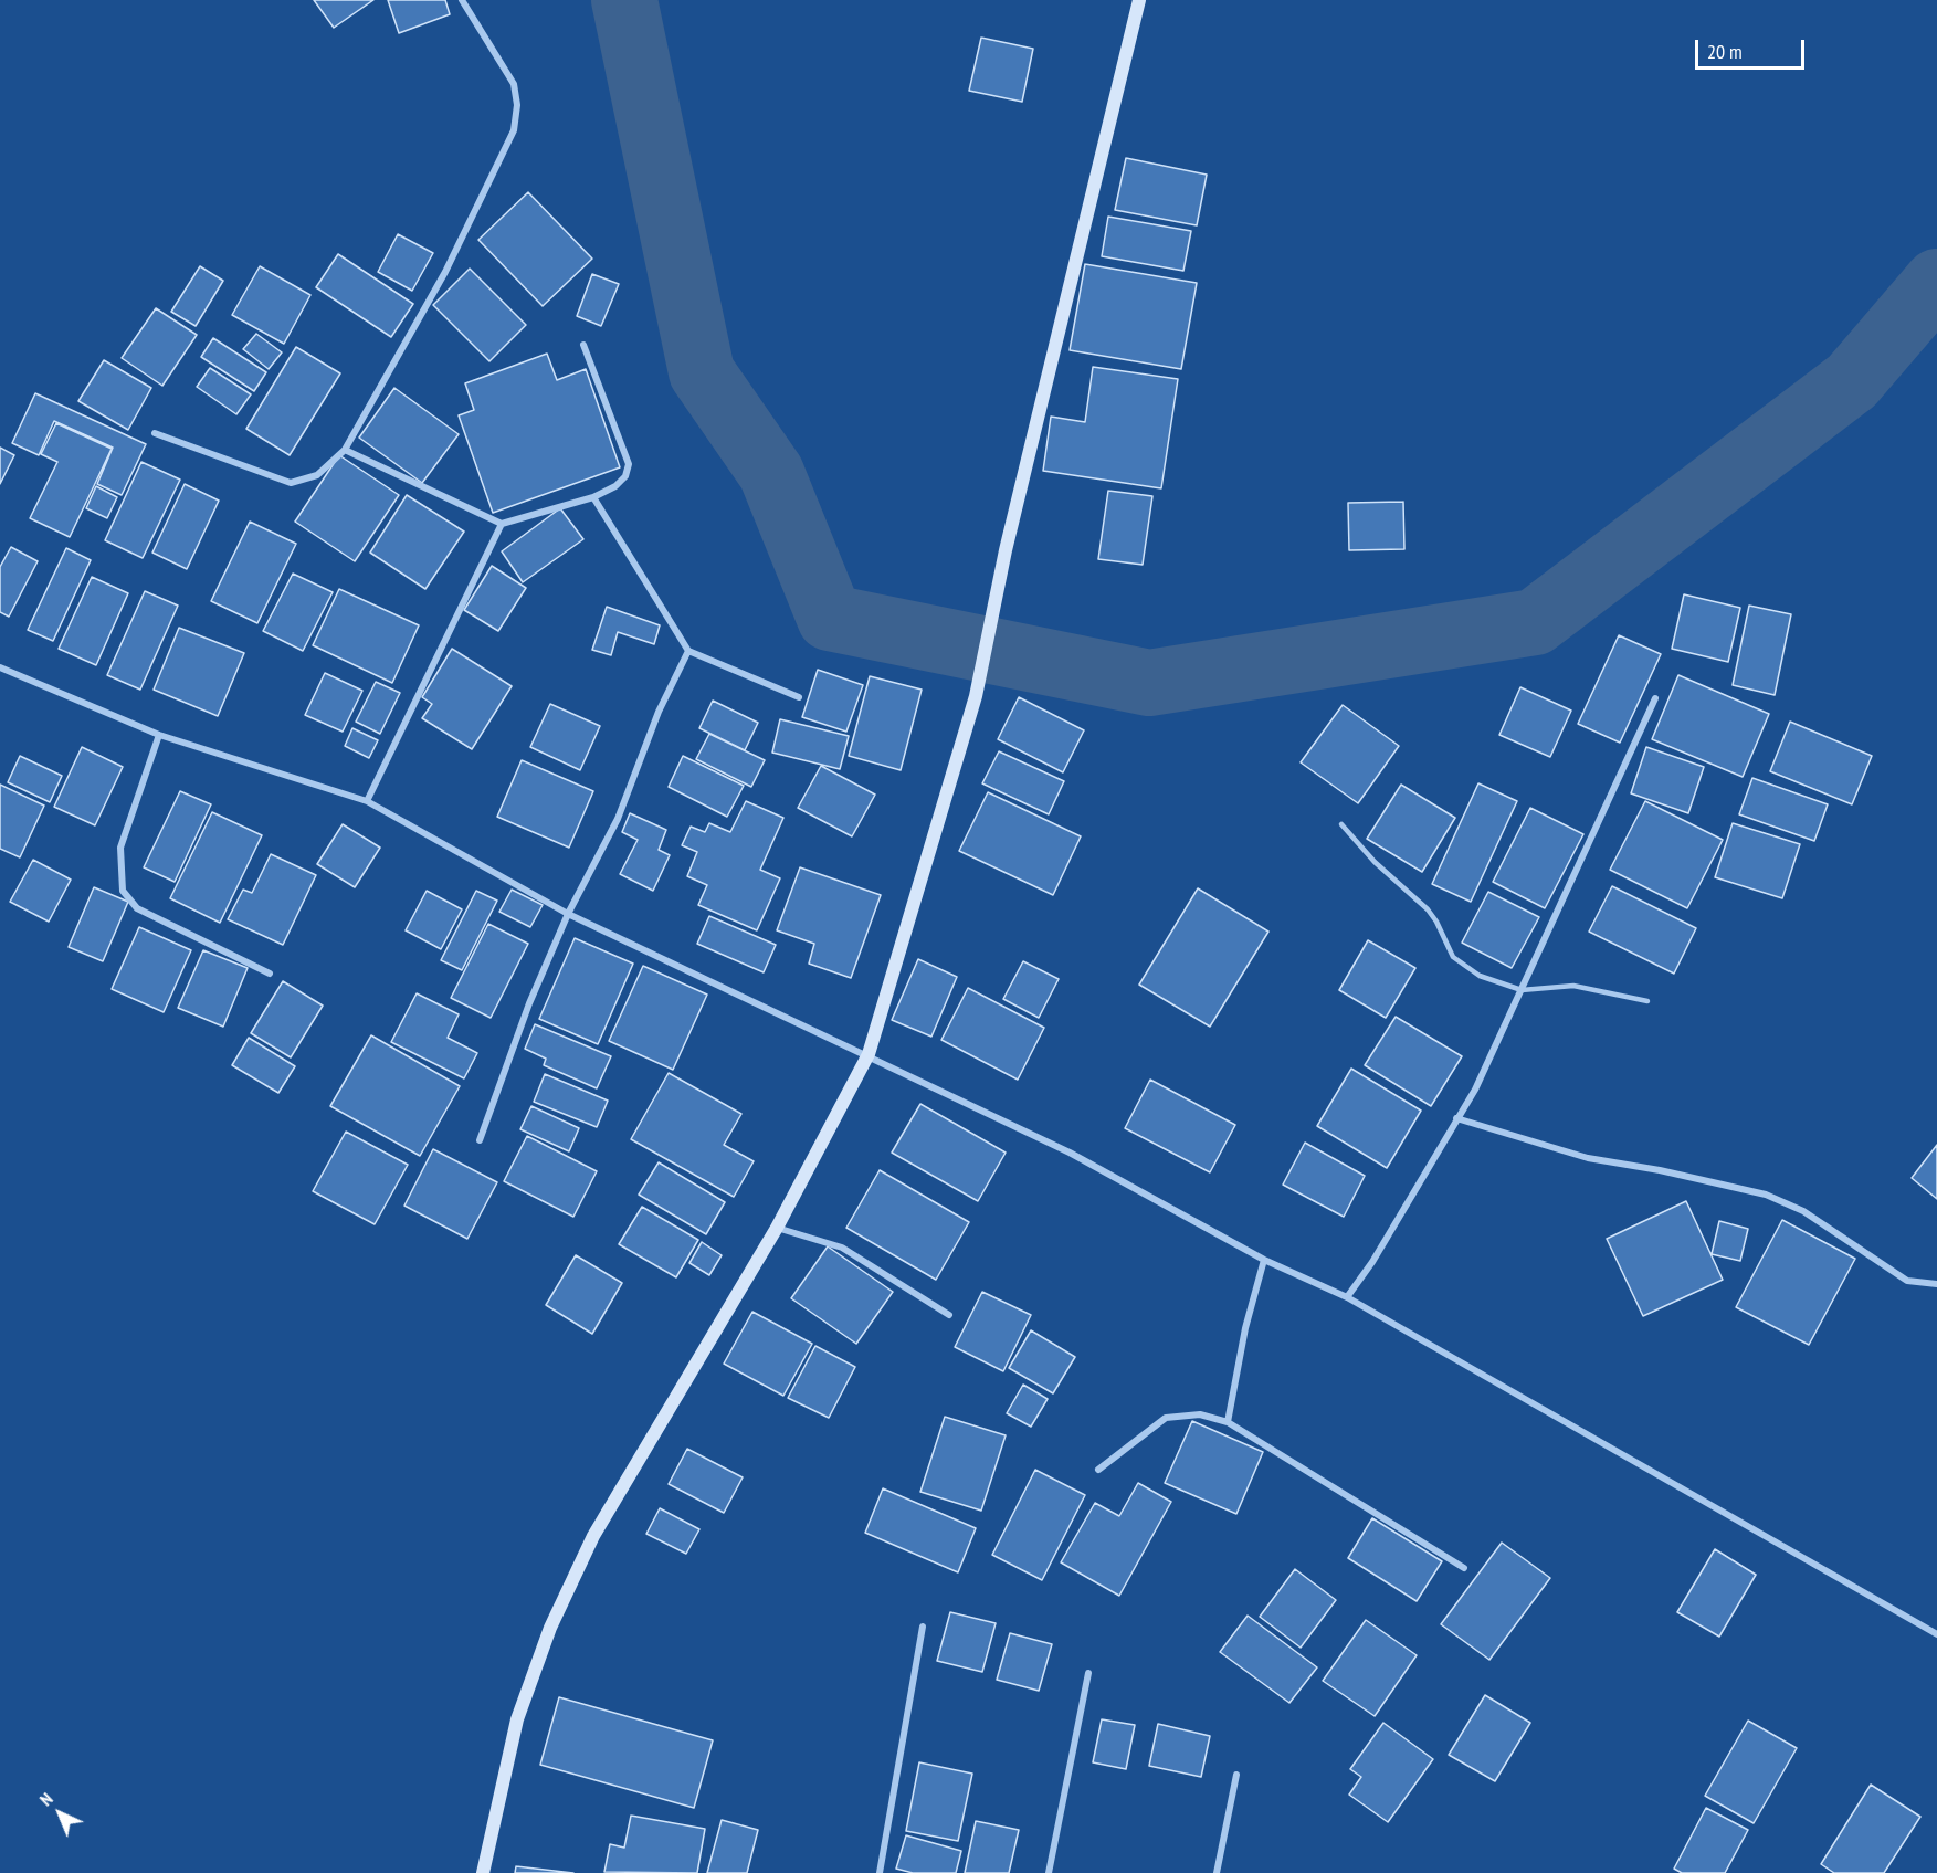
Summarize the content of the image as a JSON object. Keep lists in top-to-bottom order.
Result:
{
  "scale_bar": "20 m",
  "north": "top left"
}
